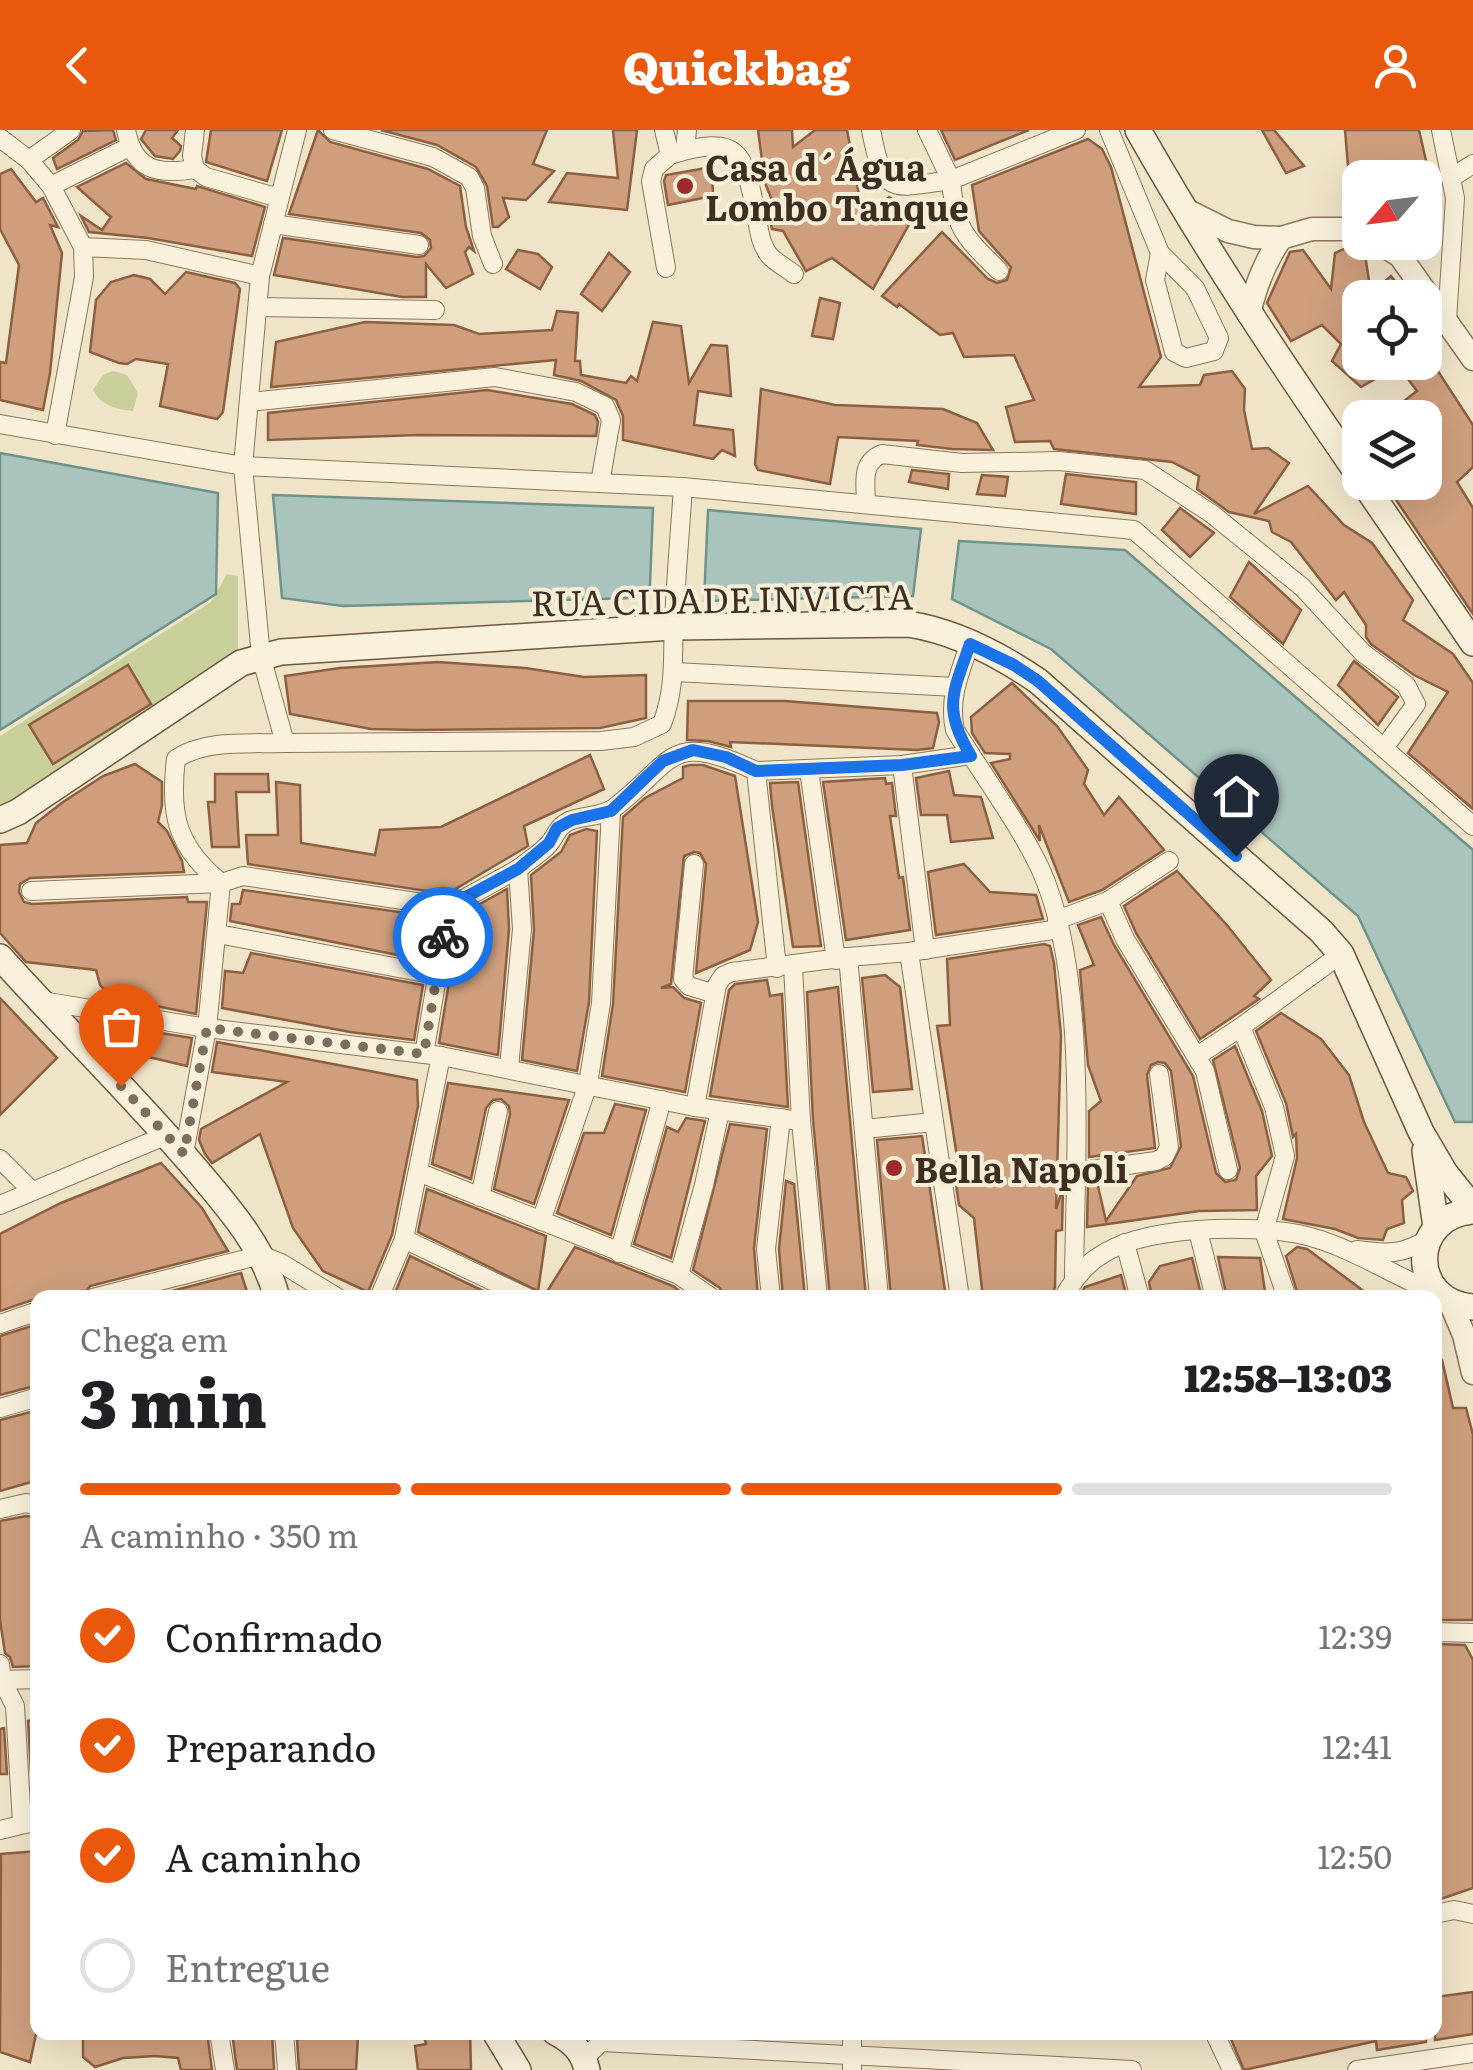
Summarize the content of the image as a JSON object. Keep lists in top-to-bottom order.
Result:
{
  "streets": {
    "main road": ["RUA CIDADE INVICTA"]
  },
  "places": ["Casa d´Água Lombo Tanque", "Bella Napoli"],
  "north": "bottom left",
  "page": {
    "header": "Quickbag",
    "heading": ["3 min", "Chega em", "12:58–13:03"],
    "bar": "A caminho · 350 m",
    "list": [
      ["Confirmado", "12:39"],
      ["Preparando", "12:41"],
      ["A caminho", "12:50"],
      "Entregue"
    ]
  }
}
